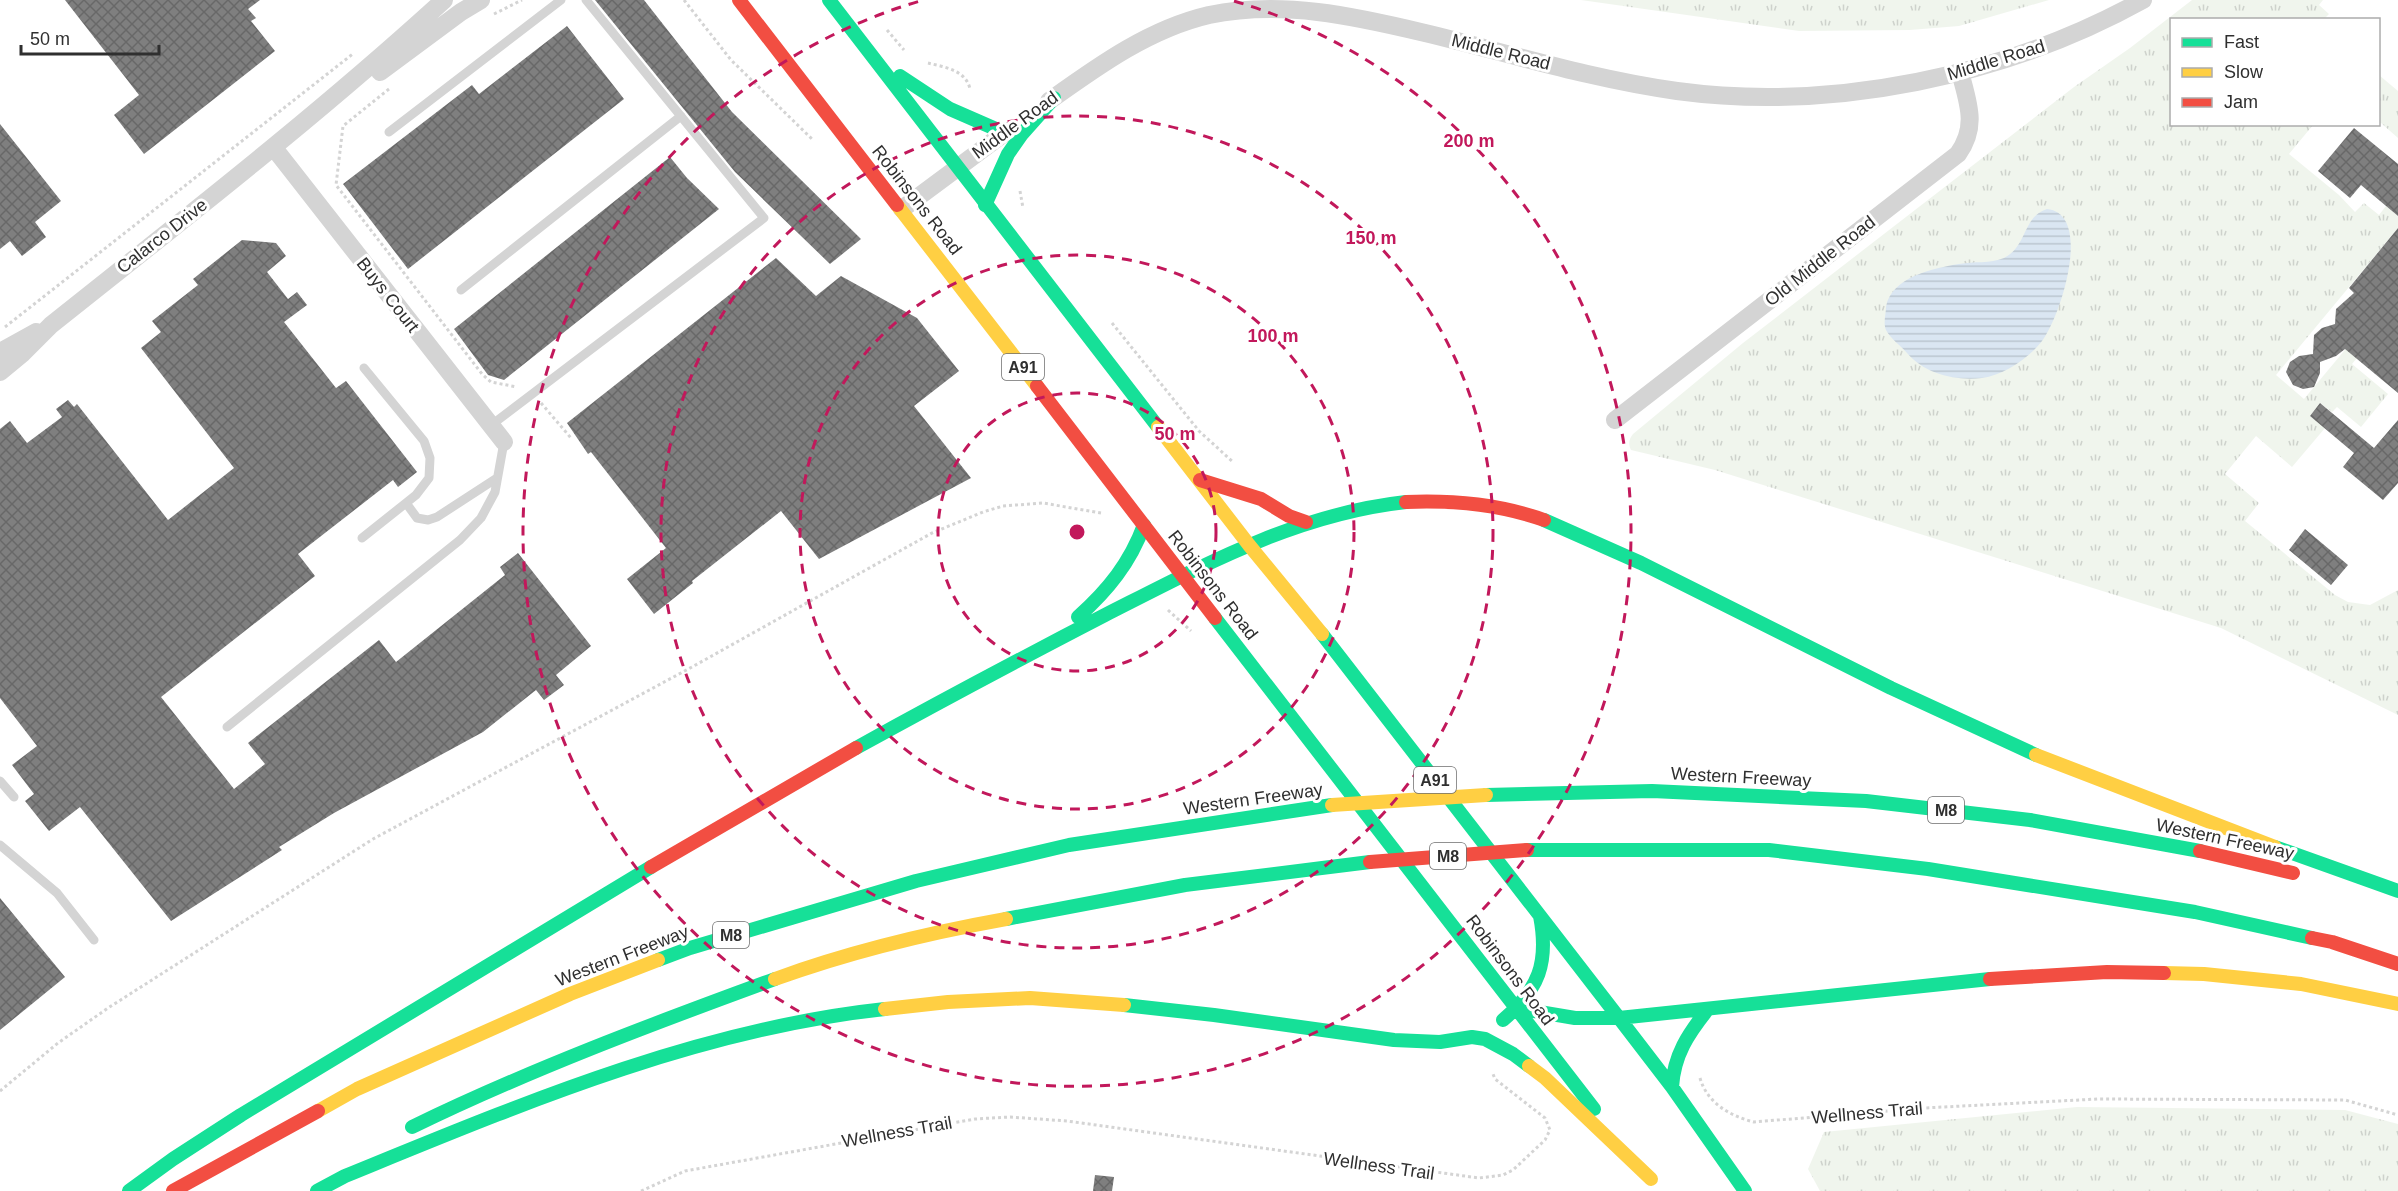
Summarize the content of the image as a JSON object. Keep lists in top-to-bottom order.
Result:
{
  "streets": {
    "main road": [
      "Robinsons Road",
      "A91",
      "Western Freeway",
      "M8"
    ],
    "street": [
      "Middle Road",
      "Calarco Drive",
      "Old Middle Road",
      "Buys Court"
    ],
    "path": ["Wellness Trail"]
  },
  "crossings": [
    ["Middle Road", "Robinsons Road"],
    ["Middle Road", "Old Middle Road"],
    ["Middle Road", "A91"],
    ["Calarco Drive", "Buys Court"]
  ],
  "legend": ["Fast", "Slow", "Jam"],
  "scale_bar": "50 m",
  "rings": [
    "200 m",
    "150 m",
    "100 m",
    "50 m"
  ]
}
